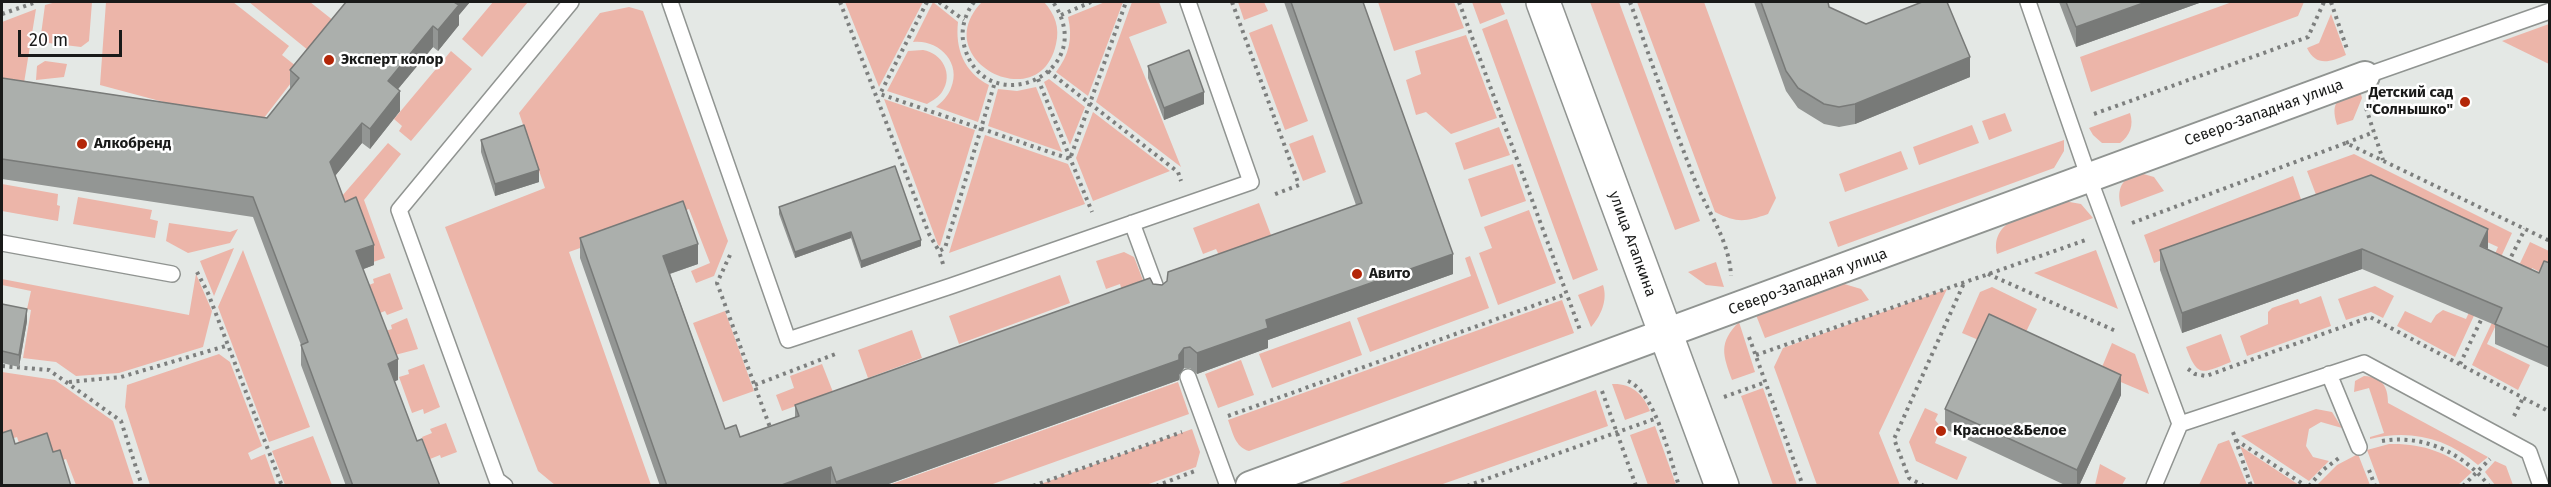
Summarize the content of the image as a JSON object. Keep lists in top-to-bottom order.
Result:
{
  "streets": {
    "main road": ["улица Агапкина"],
    "street": ["Северо-Западная улица"]
  },
  "crossings": [
    ["Северо-Западная улица", "улица Агапкина"]
  ],
  "places": [
    "Эксперт колор",
    "Детский сад \"Солнышко\"",
    "Алкобренд",
    "Авито",
    "Красное&Белое"
  ],
  "scale_bar": "20 m"
}
